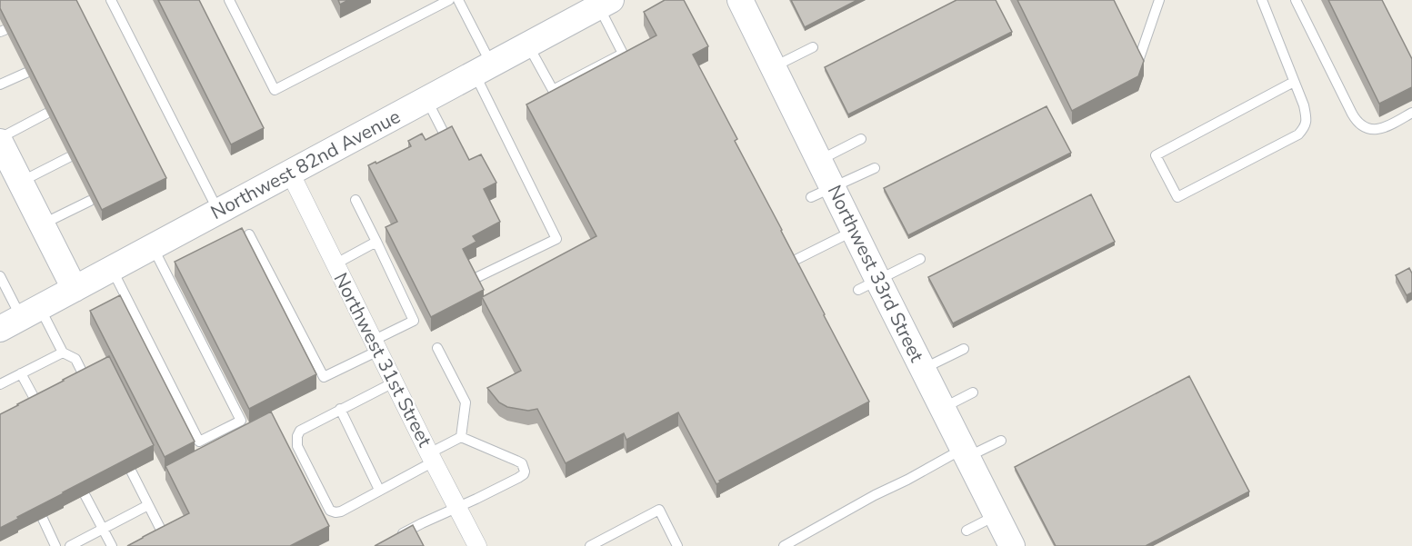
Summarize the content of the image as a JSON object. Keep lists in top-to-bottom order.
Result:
{
  "streets": {
    "street": ["Northwest 82nd Avenue", "Northwest 33rd Street", "Northwest 31st Street"]
  },
  "crossings": [
    ["Northwest 82nd Avenue", "Northwest 31st Street"]
  ]
}
